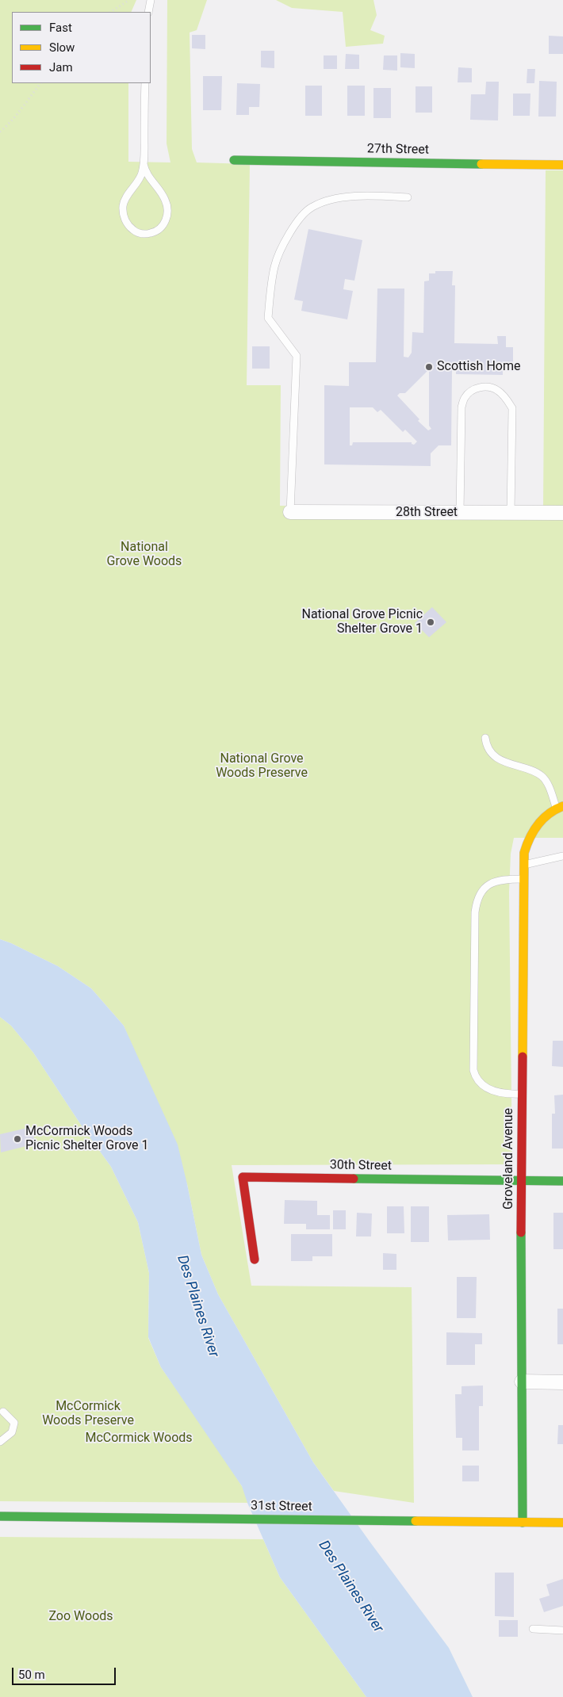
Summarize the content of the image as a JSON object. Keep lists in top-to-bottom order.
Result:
{
  "streets": {
    "street": [
      "27th Street",
      "28th Street",
      "Groveland Avenue",
      "30th Street",
      "31st Street"
    ]
  },
  "crossings": [
    ["Groveland Avenue", "30th Street"],
    ["Groveland Avenue", "31st Street"]
  ],
  "water": ["Des Plaines River"],
  "parks": [
    "National Grove Woods",
    "National Grove Woods Preserve",
    "McCormick Woods Preserve",
    "McCormick Woods",
    "Zoo Woods"
  ],
  "places": ["Scottish Home", "National Grove Picnic Shelter Grove 1", "McCormick Woods Picnic Shelter Grove 1"],
  "legend": ["Fast", "Slow", "Jam"],
  "scale_bar": "50 m"
}
